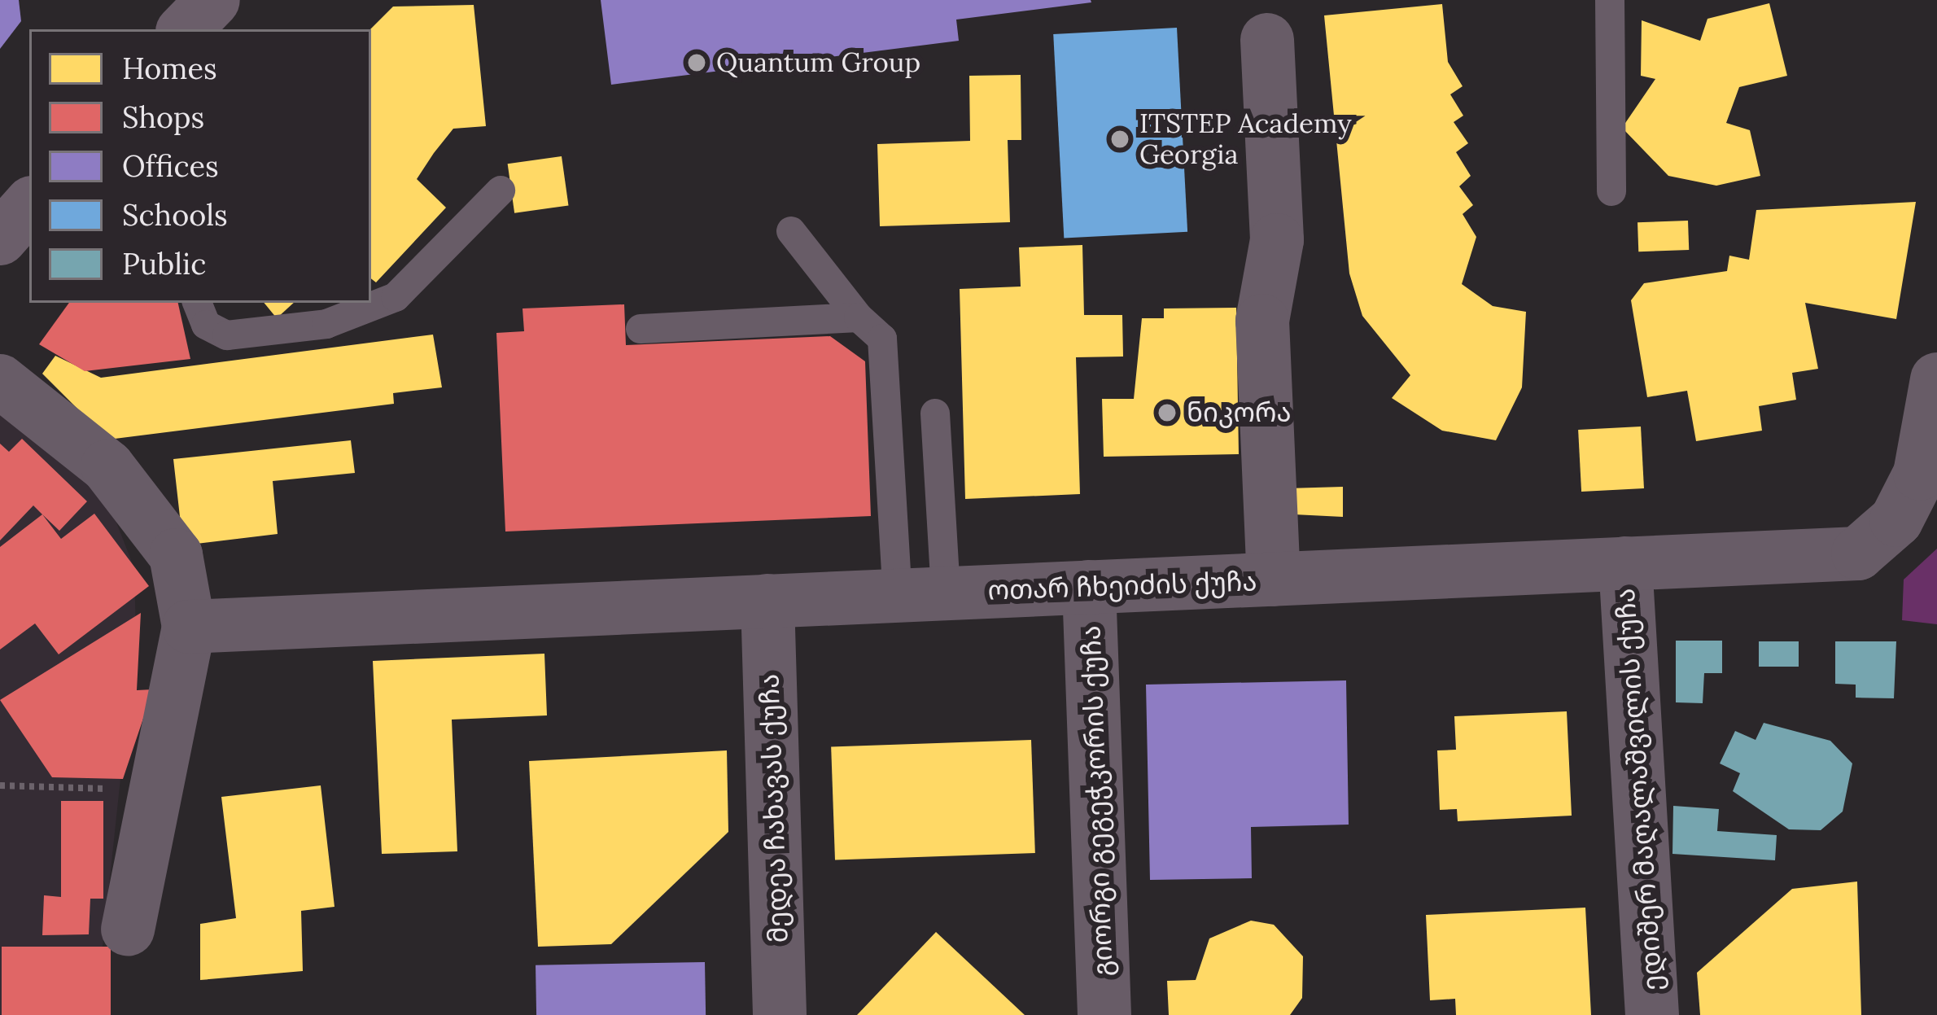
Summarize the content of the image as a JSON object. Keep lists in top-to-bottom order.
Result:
{
  "streets": {
    "street": [
      "ოთარ ჩხეიძის ქუჩა",
      "ედიშერ მაღალაშვილის ქუჩა",
      "გიორგი გეგეჭკორის ქუჩა",
      "მედეა ჩახავას ქუჩა"
    ]
  },
  "crossings": [
    ["ოთარ ჩხეიძის ქუჩა", "ედიშერ მაღალაშვილის ქუჩა"],
    ["ოთარ ჩხეიძის ქუჩა", "გიორგი გეგეჭკორის ქუჩა"],
    ["ოთარ ჩხეიძის ქუჩა", "მედეა ჩახავას ქუჩა"]
  ],
  "places": ["Quantum Group", "ITSTEP Academy Georgia", "ნიკორა"],
  "legend": [
    "Homes",
    "Shops",
    "Offices",
    "Schools",
    "Public"
  ]
}
